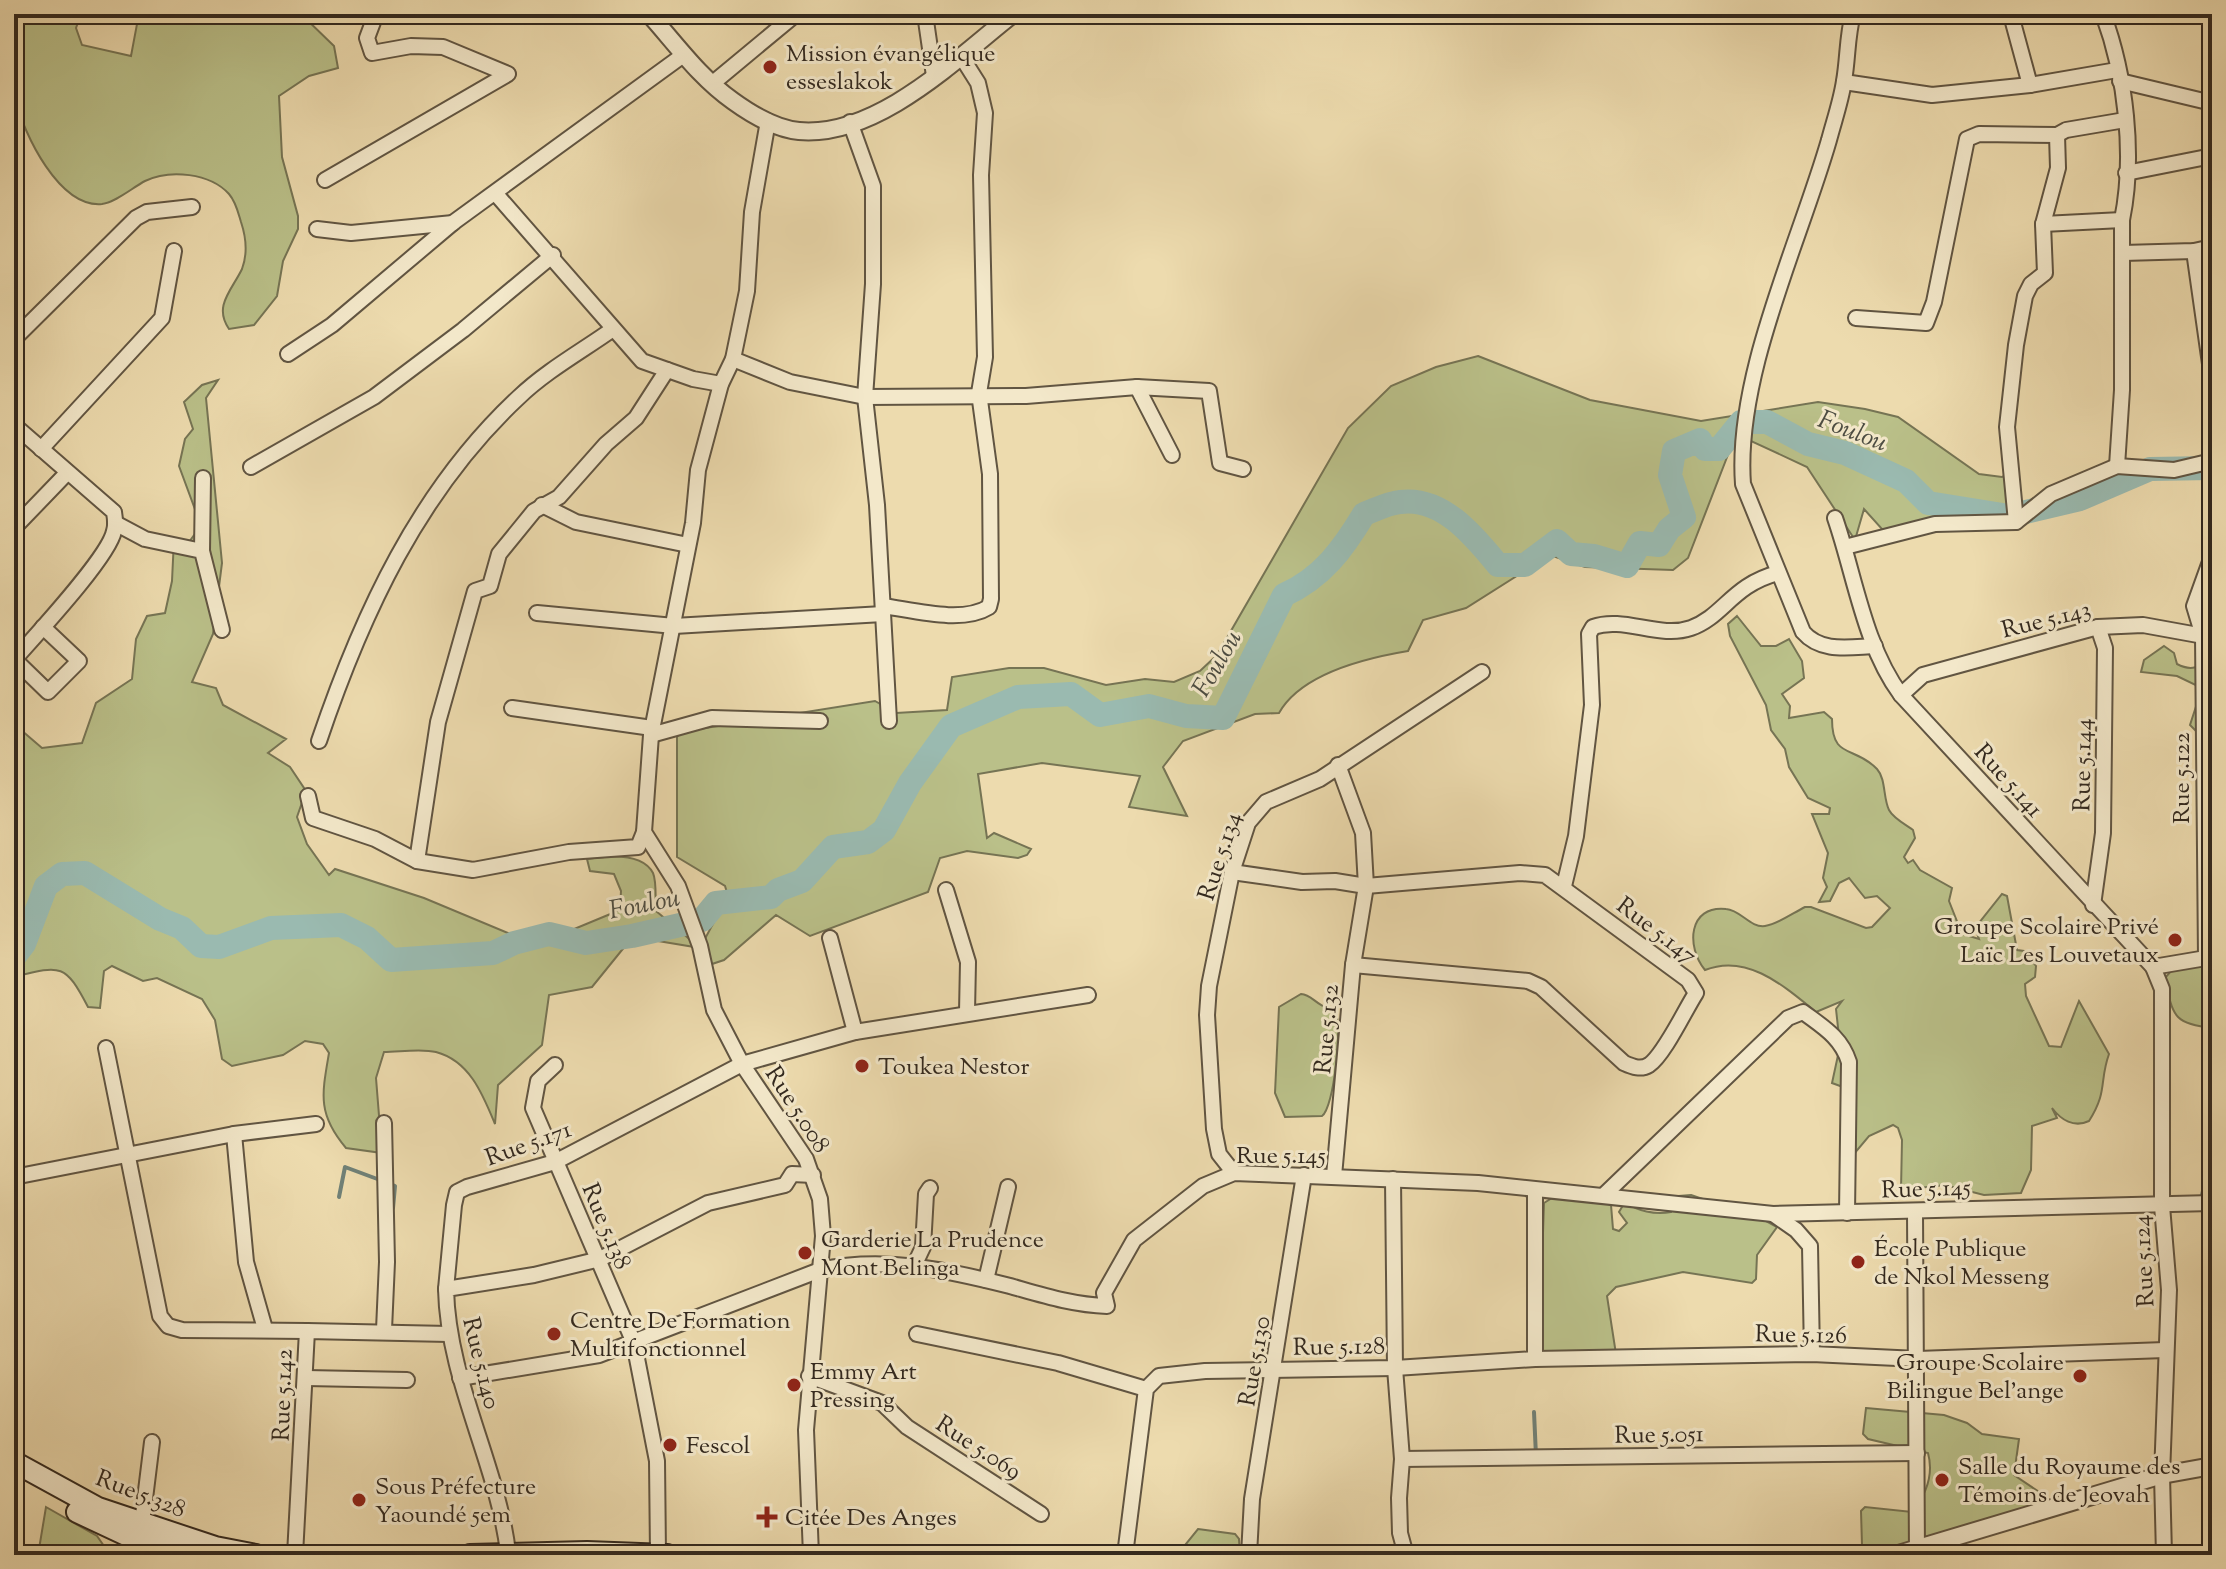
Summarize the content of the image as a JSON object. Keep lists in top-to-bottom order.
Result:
{
  "streets": {
    "main road": ["Rue 5.328"],
    "street": [
      "Rue 5.143",
      "Rue 5.144",
      "Rue 5.122",
      "Rue 5.141",
      "Rue 5.134",
      "Rue 5.147",
      "Rue 5.132",
      "Rue 5.008",
      "Rue 5.171",
      "Rue 5.145",
      "Rue 5.138",
      "Rue 5.124",
      "Rue 5.126",
      "Rue 5.128",
      "Rue 5.130",
      "Rue 5.140",
      "Rue 5.142",
      "Rue 5.051",
      "Rue 5.069"
    ]
  },
  "crossings": [
    ["Rue 5.143", "Rue 5.144"],
    ["Rue 5.143", "Rue 5.122"],
    ["Rue 5.143", "Rue 5.141"],
    ["Rue 5.144", "Rue 5.141"],
    ["Rue 5.141", "Rue 5.124"],
    ["Rue 5.134", "Rue 5.147"],
    ["Rue 5.134", "Rue 5.132"],
    ["Rue 5.134", "Rue 5.145"],
    ["Rue 5.147", "Rue 5.132"],
    ["Rue 5.132", "Rue 5.145"],
    ["Rue 5.008", "Rue 5.171"],
    ["Rue 5.008", "Rue 5.145"],
    ["Rue 5.008", "Rue 5.140"],
    ["Rue 5.008", "Rue 5.069"],
    ["Rue 5.171", "Rue 5.138"],
    ["Rue 5.171", "Rue 5.140"],
    ["Rue 5.145", "Rue 5.138"],
    ["Rue 5.145", "Rue 5.124"],
    ["Rue 5.145", "Rue 5.130"],
    ["Rue 5.145", "Rue 5.140"],
    ["Rue 5.138", "Rue 5.140"],
    ["Rue 5.124", "Rue 5.126"],
    ["Rue 5.126", "Rue 5.128"],
    ["Rue 5.128", "Rue 5.130"],
    ["Rue 5.140", "Rue 5.142"]
  ],
  "water": ["Foulou"],
  "places": {
    "other": [
      "Mission évangélique esseslakok",
      "Groupe Scolaire Privé Laïc Les Louvetaux",
      "Toukea Nestor",
      "Garderie La Prudence Mont Belinga",
      "École Publique de Nkol Messeng",
      "Centre De Formation Multifonctionnel",
      "Groupe Scolaire Bilingue Bel'ange",
      "Emmy Art Pressing",
      "Fescol",
      "Salle du Royaume des Témoins de Jeovah",
      "Sous Préfecture Yaoundé 5em"
    ],
    "health": ["Citée Des Anges"]
  }
}
